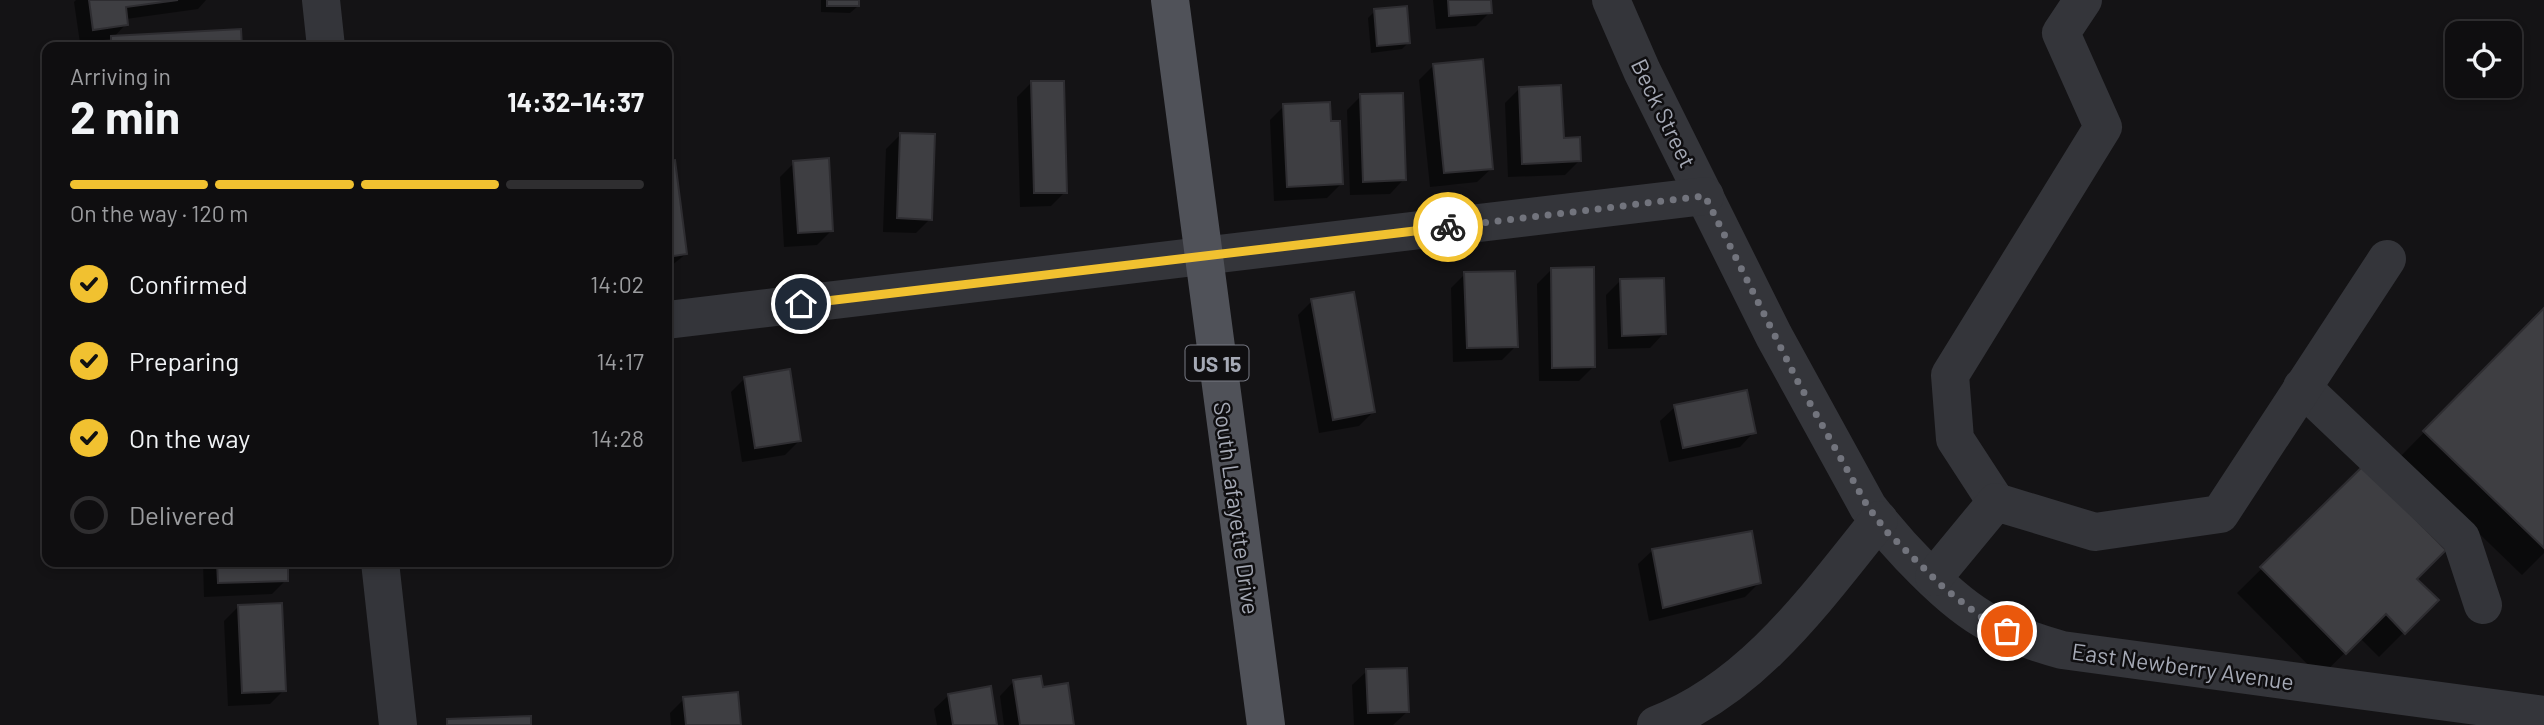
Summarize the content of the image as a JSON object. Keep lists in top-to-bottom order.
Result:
{
  "streets": {
    "main road": ["US 15", "South Lafayette Drive"],
    "street": ["Beck Street", "East Newberry Avenue"]
  },
  "crossings": [
    ["Beck Street", "East Newberry Avenue"]
  ],
  "page": {
    "heading": ["2 min", "Arriving in", "14:32–14:37"],
    "bar": "On the way · 120 m",
    "list": [
      ["Confirmed", "14:02"],
      ["Preparing", "14:17"],
      ["On the way", "14:28"],
      "Delivered"
    ]
  }
}
